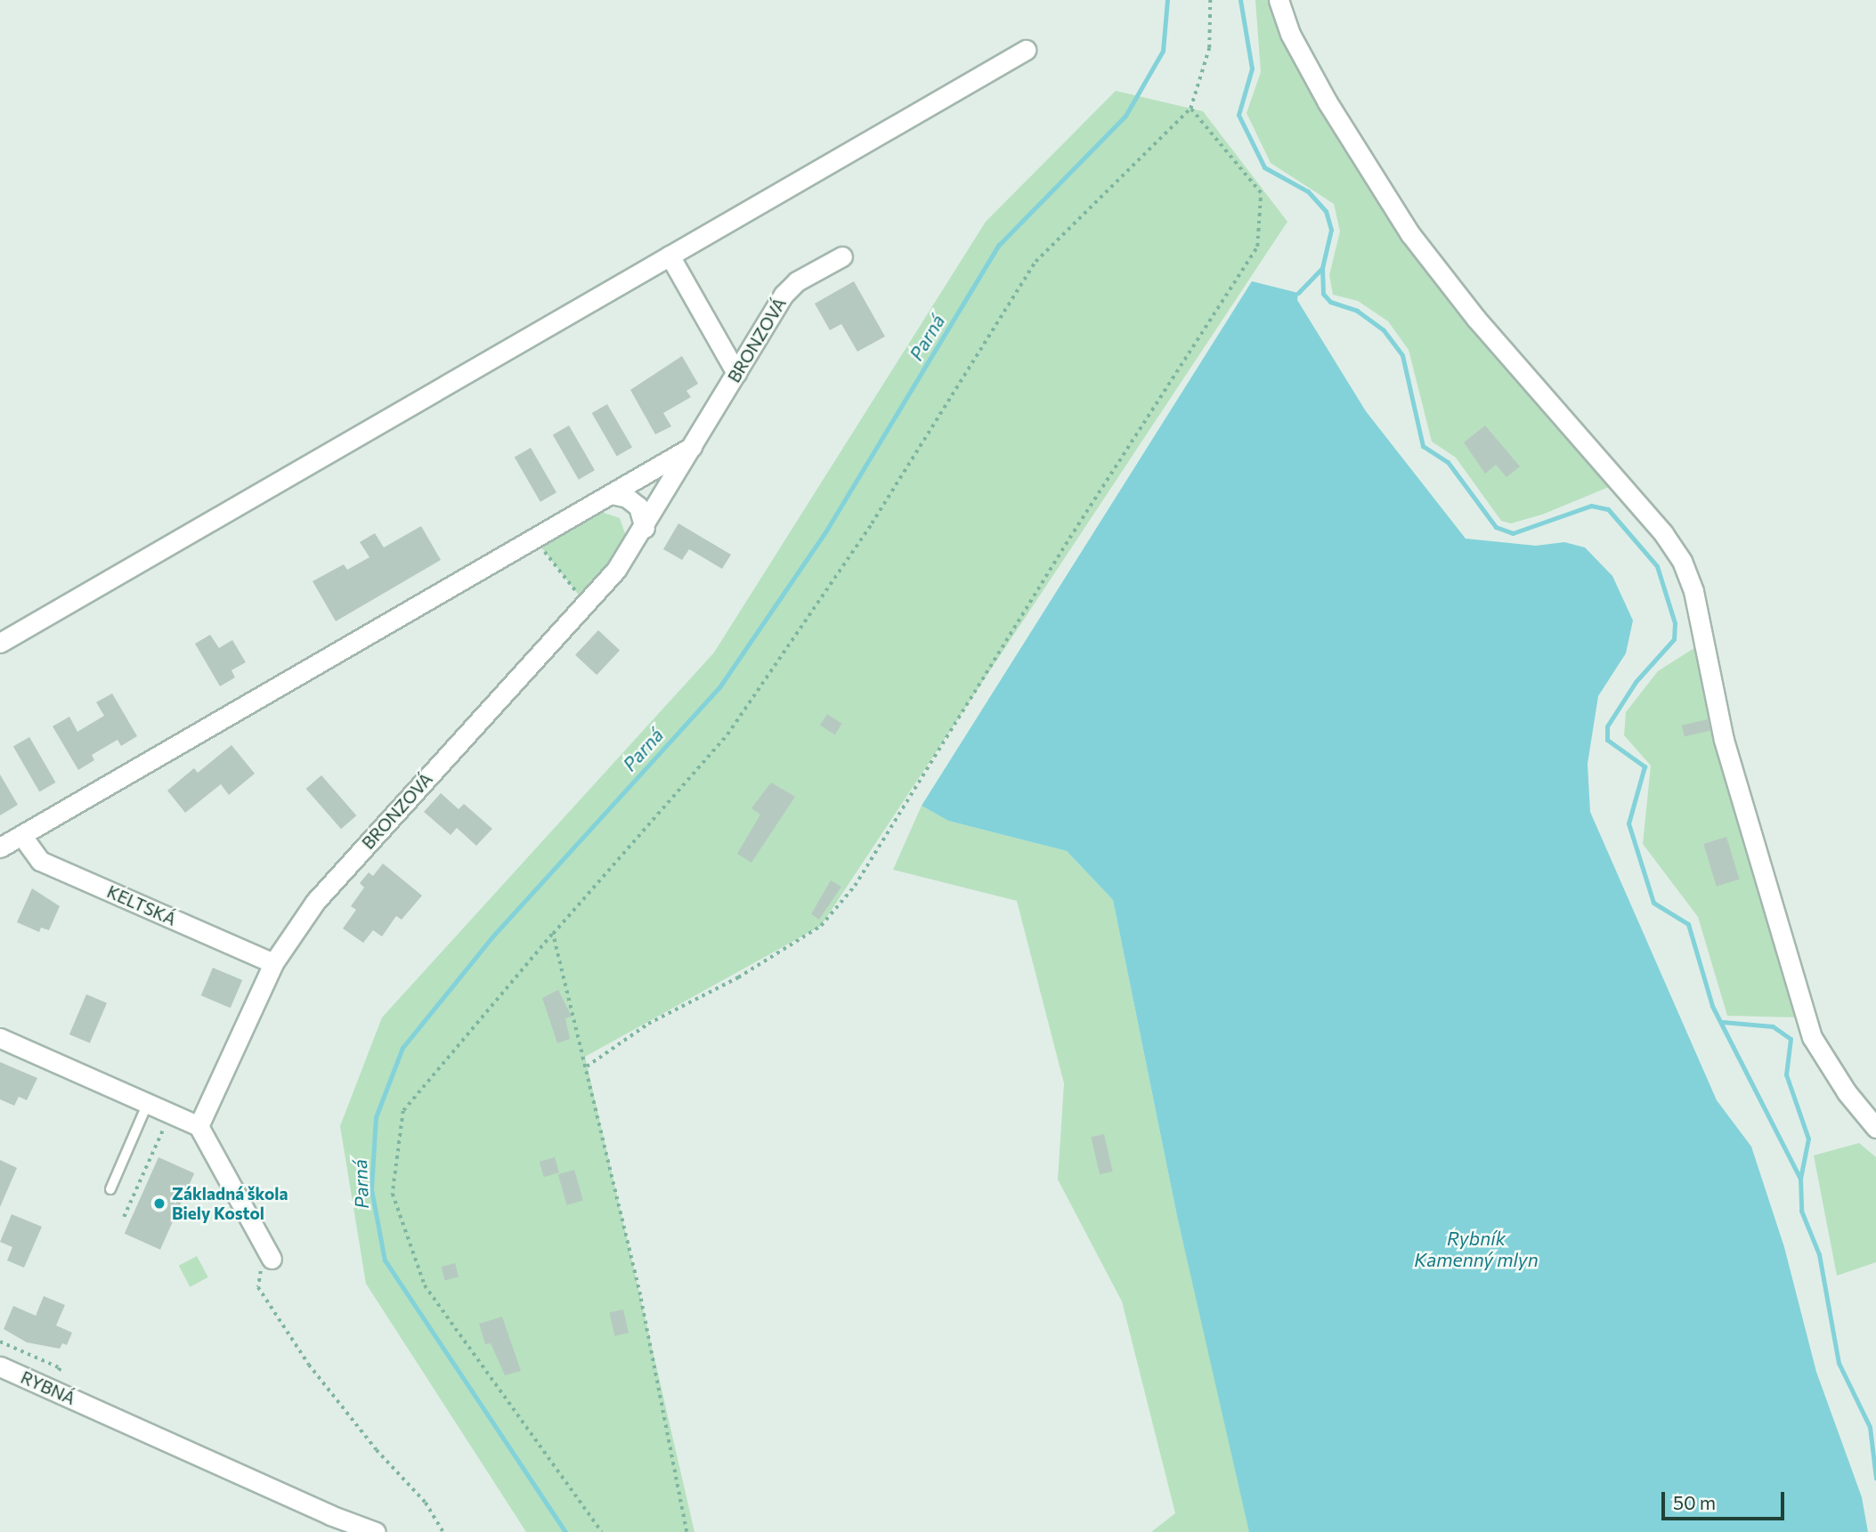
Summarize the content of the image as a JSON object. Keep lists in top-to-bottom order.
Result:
{
  "streets": {
    "street": ["BRONZOVÁ", "KELTSKÁ", "RYBNÁ"]
  },
  "crossings": [
    ["BRONZOVÁ", "KELTSKÁ"]
  ],
  "water": ["Parná", "Rybník Kamenný mlyn"],
  "places": ["Základná škola Biely Kostol"],
  "scale_bar": "50 m"
}
